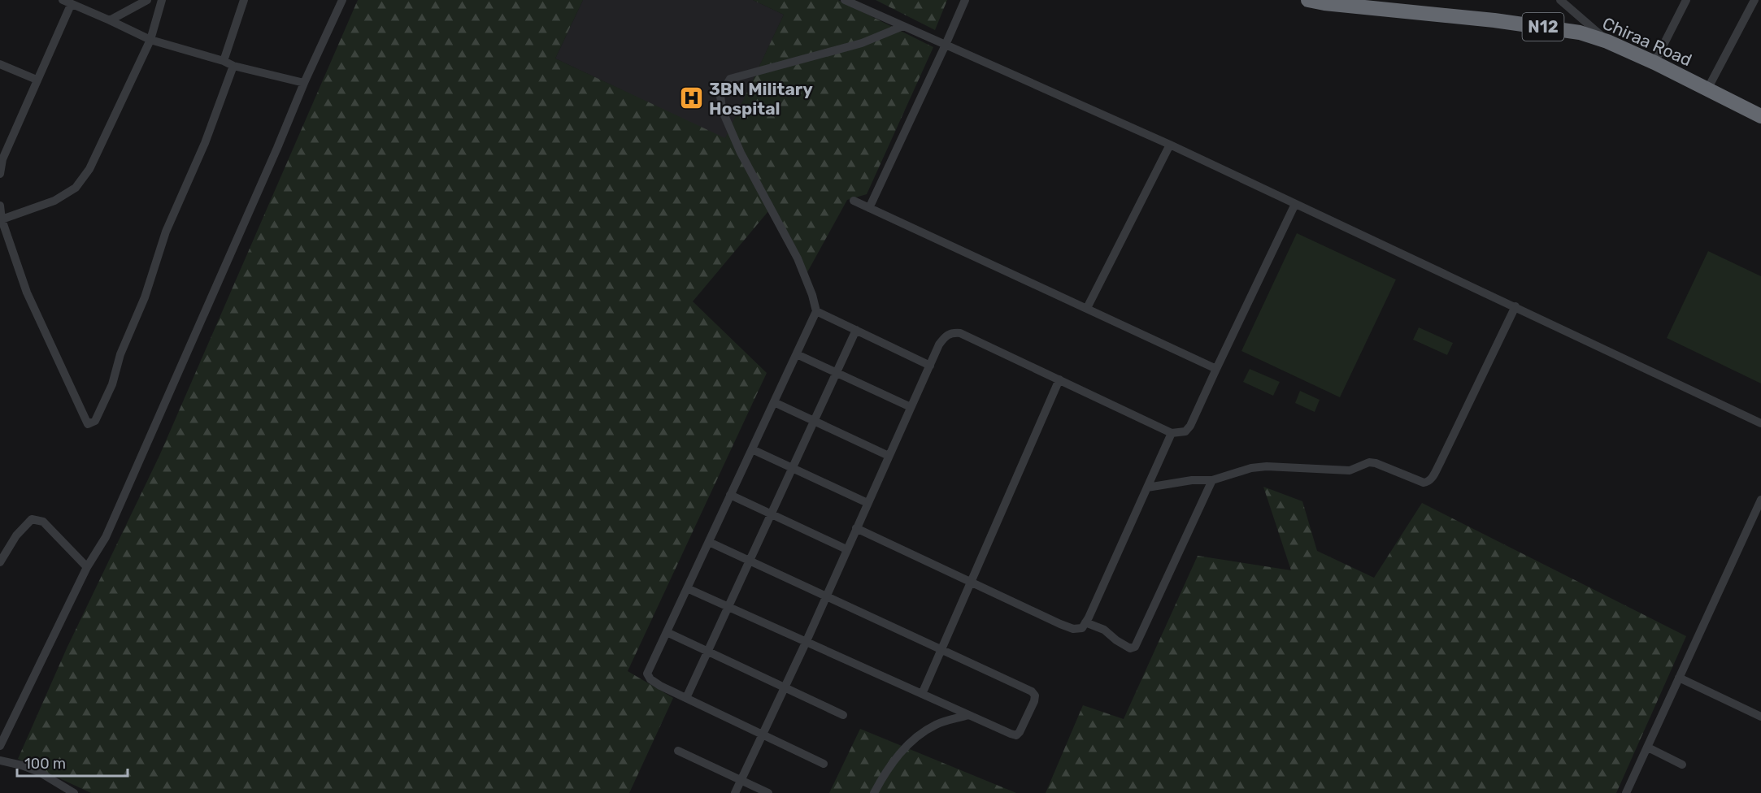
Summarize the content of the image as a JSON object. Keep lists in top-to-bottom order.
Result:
{
  "streets": {
    "highway": ["N12", "Chiraa Road"]
  },
  "places": {
    "hospital": ["3BN Military Hospital"]
  },
  "scale_bar": "100 m"
}
